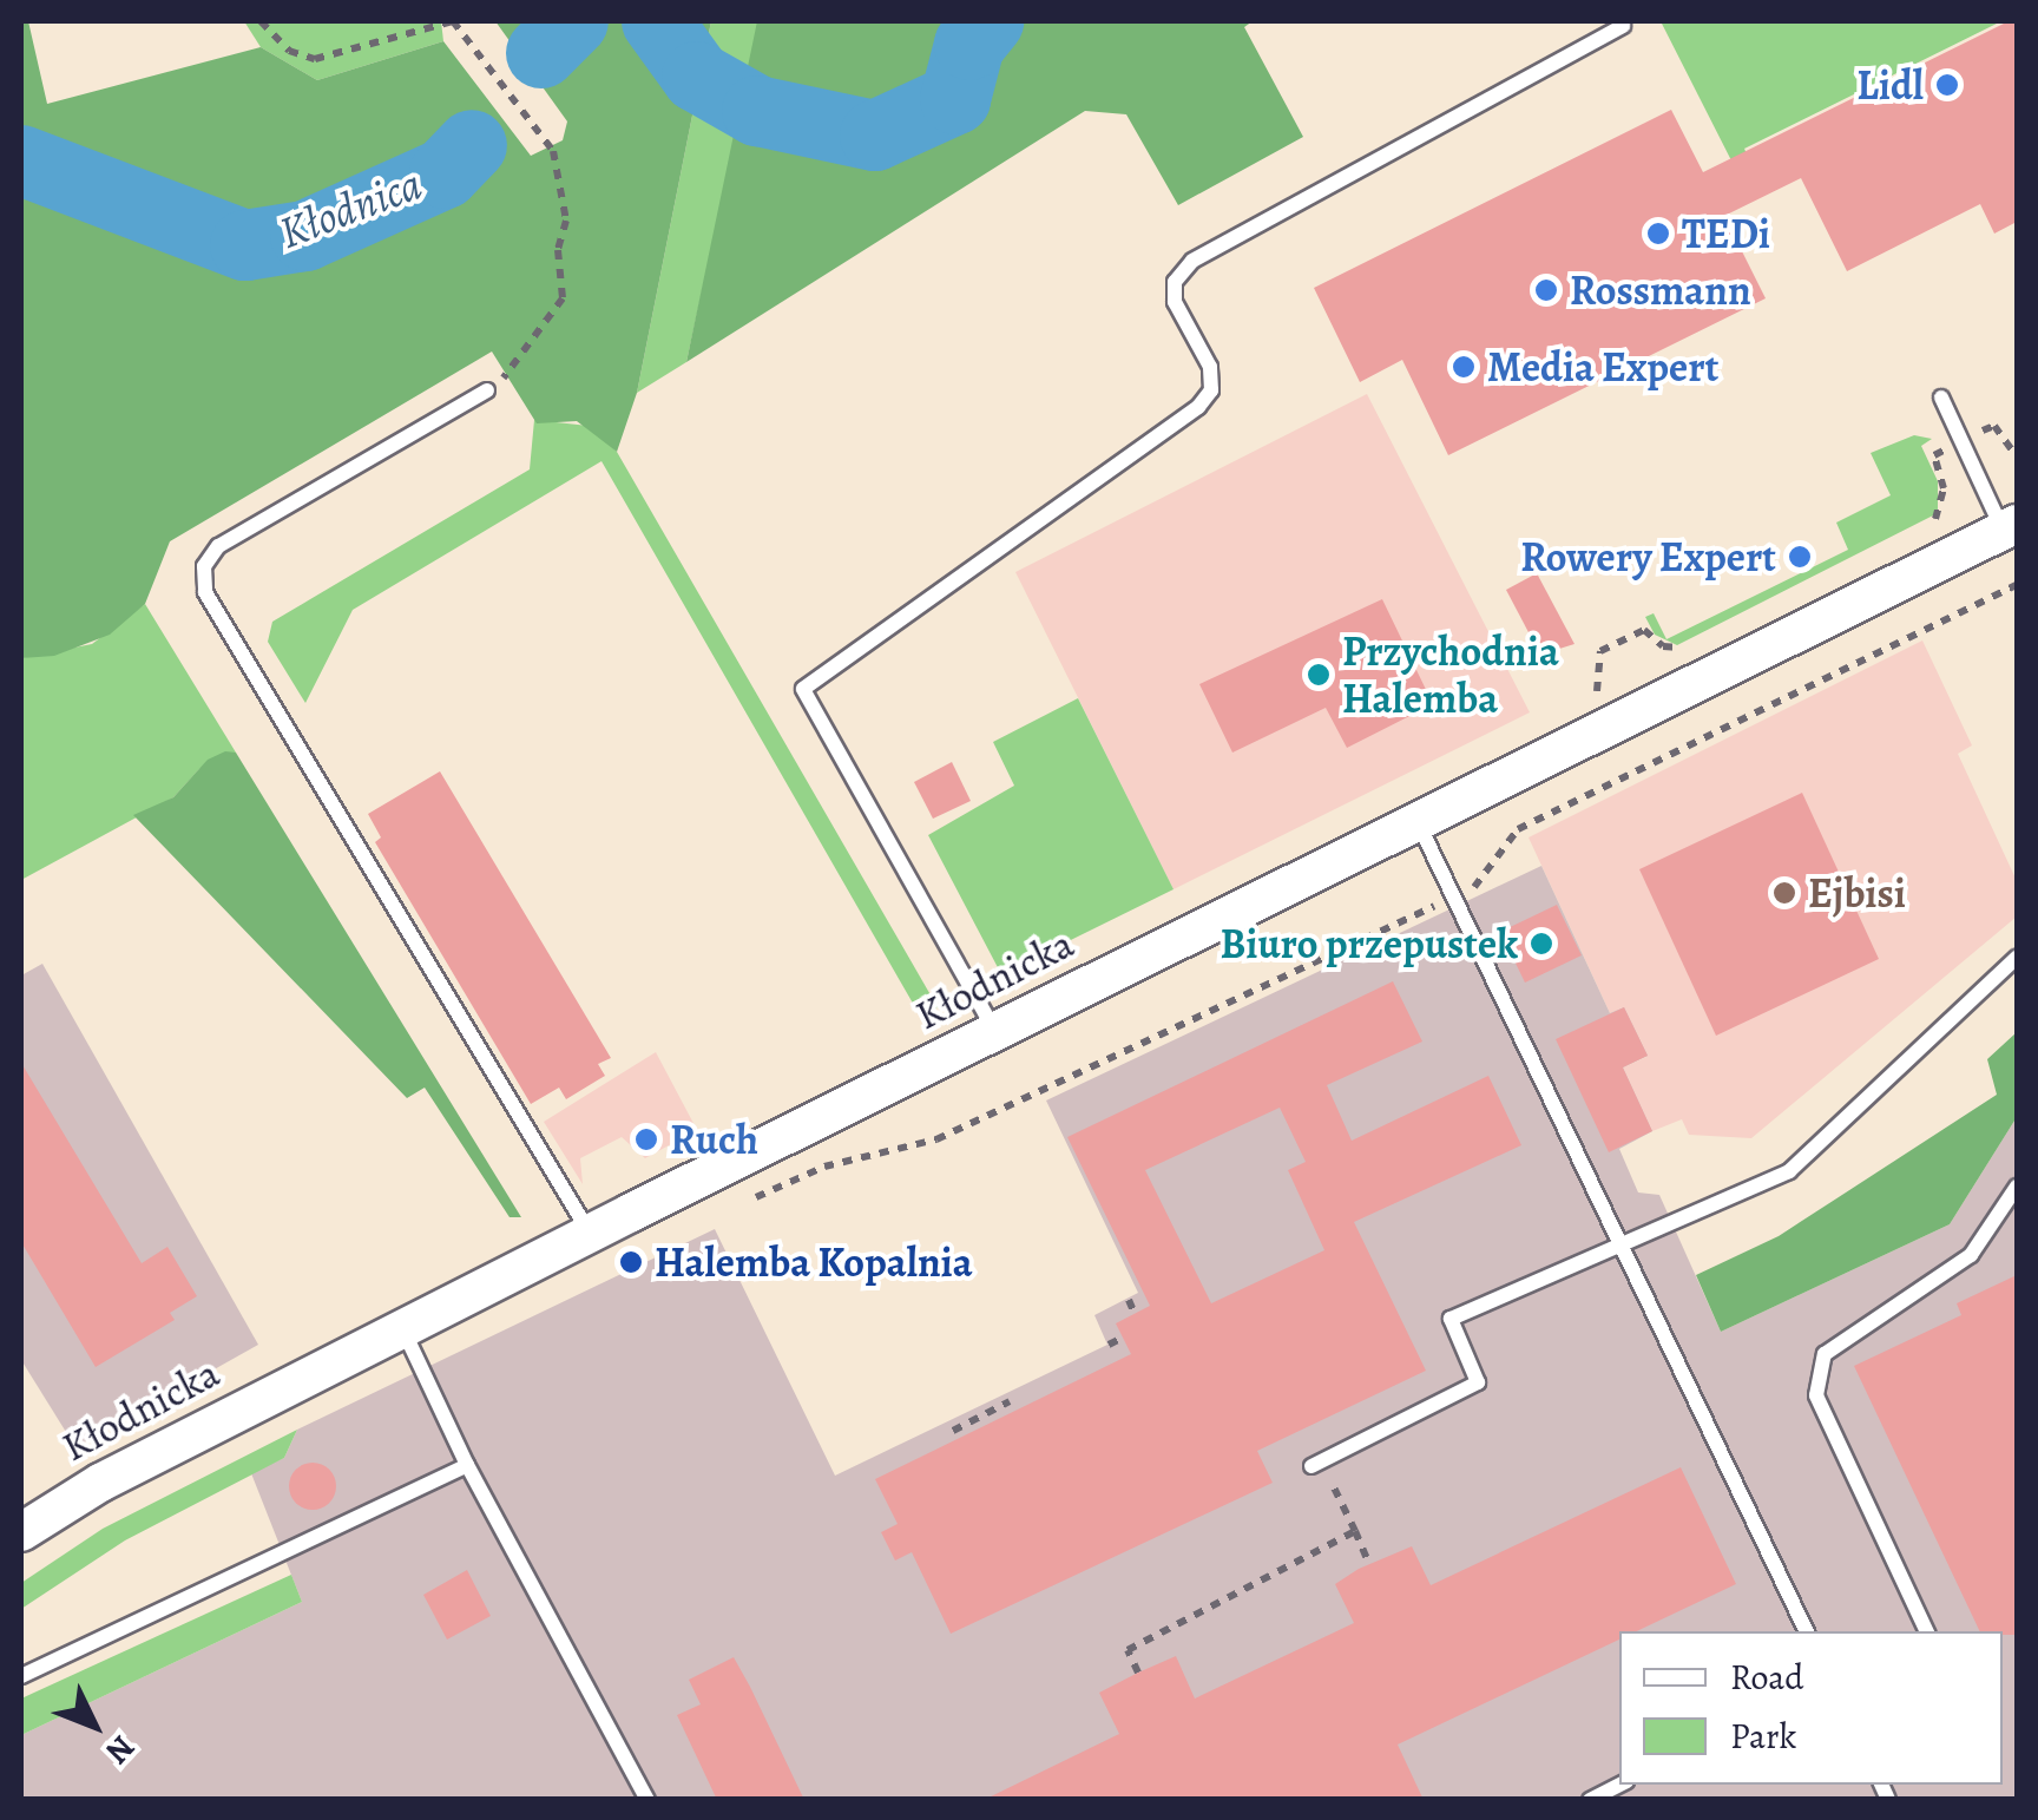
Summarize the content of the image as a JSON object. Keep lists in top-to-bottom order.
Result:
{
  "streets": {
    "street": ["Kłodnicka"]
  },
  "water": ["Kłodnica"],
  "places": [
    "Lidl",
    "TEDi",
    "Rossmann",
    "Media Expert",
    "Rowery Expert",
    "Przychodnia Halemba",
    "Ejbisi",
    "Biuro przepustek",
    "Ruch",
    "Halemba Kopalnia"
  ],
  "legend": ["Road", "Park"],
  "north": "bottom right"
}
